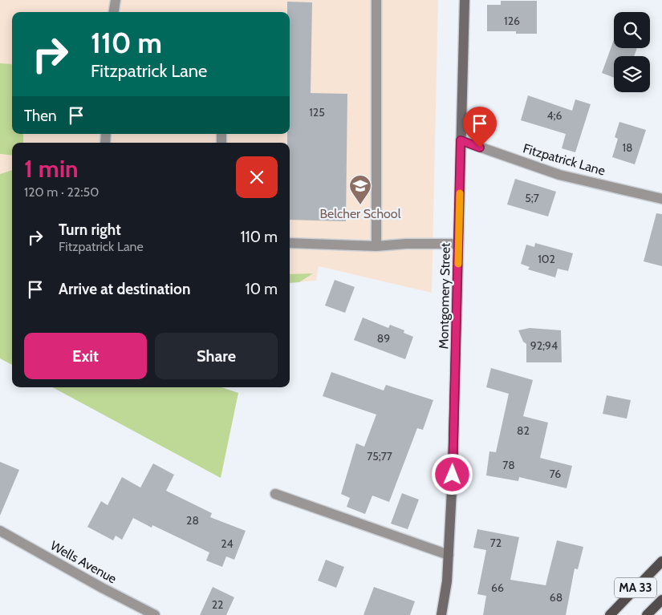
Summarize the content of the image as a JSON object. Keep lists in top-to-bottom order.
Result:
{
  "streets": {
    "main road": ["Montgomery Street", "MA 33"],
    "street": ["Fitzpatrick Lane", "Wells Avenue"]
  },
  "crossings": [
    ["Fitzpatrick Lane", "Montgomery Street"]
  ],
  "places": {
    "school or university": ["Belcher School"]
  },
  "house_numbers": [
    "126",
    "125",
    "4;6",
    "18",
    "5;7",
    "102",
    "89",
    "92;94",
    "82",
    "75;77",
    "78",
    "76",
    "28",
    "72",
    "24",
    "66",
    "68",
    "22"
  ],
  "page": {
    "turn": ["110 m", "Fitzpatrick Lane"],
    "then": "Then",
    "heading": ["1 min", "120 m · 22:50"],
    "list": [
      {
        "name": "Turn right",
        "note": "Fitzpatrick Lane",
        "value": "110 m"
      },
      {
        "name": "Arrive at destination",
        "value": "10 m"
      }
    ],
    "buttons": ["Exit", "Share"]
  }
}
